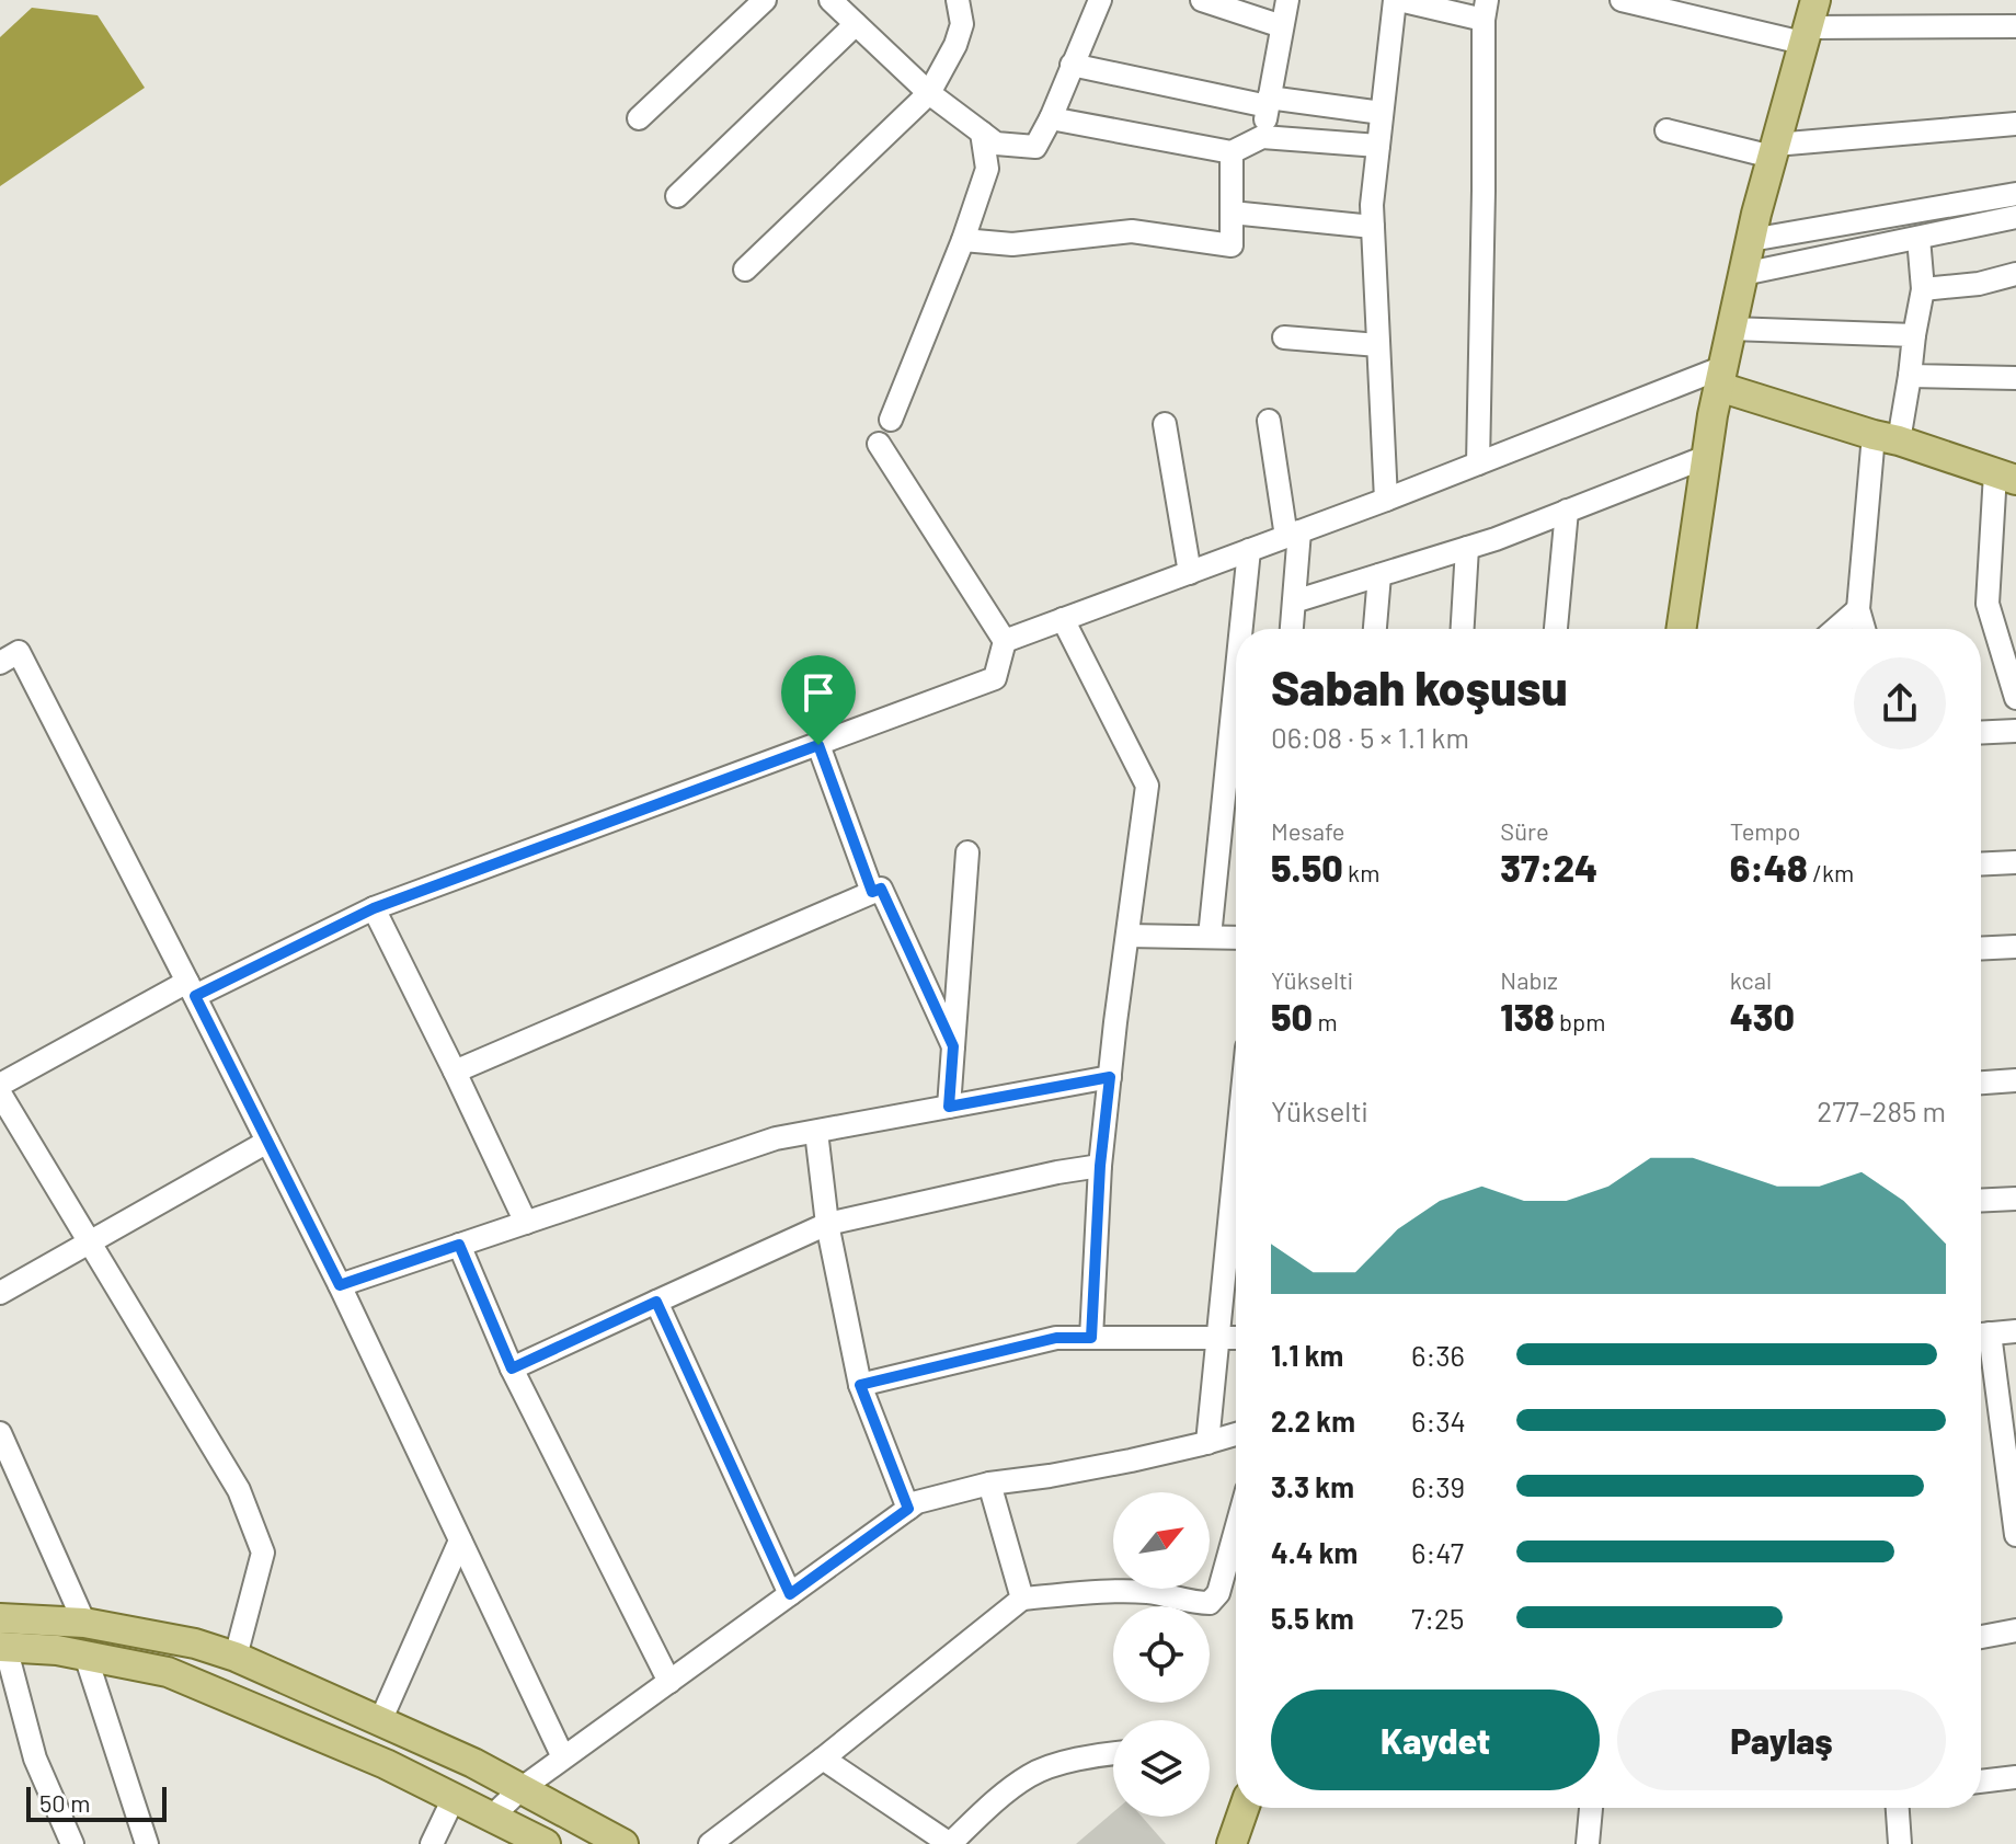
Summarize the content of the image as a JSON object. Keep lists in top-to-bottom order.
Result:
{
  "scale_bar": "50 m",
  "north": "top right",
  "page": {
    "heading": ["Sabah koşusu", "06:08 · 5 × 1.1 km"],
    "stats": [
      ["Mesafe", "5.50 km"],
      ["Süre", "37:24"],
      ["Tempo", "6:48 /km"],
      ["Yükselti", "50 m"],
      ["Nabız", "138 bpm"],
      ["kcal", "430"]
    ],
    "chart": ["Yükselti", "277–285 m"],
    "list": [
      {
        "name": "1.1 km",
        "note": "6:36"
      },
      {
        "name": "2.2 km",
        "note": "6:34"
      },
      {
        "name": "3.3 km",
        "note": "6:39"
      },
      {
        "name": "4.4 km",
        "note": "6:47"
      },
      {
        "name": "5.5 km",
        "note": "7:25"
      }
    ],
    "buttons": ["Kaydet", "Paylaş"],
    "scale": "50 m"
  }
}
